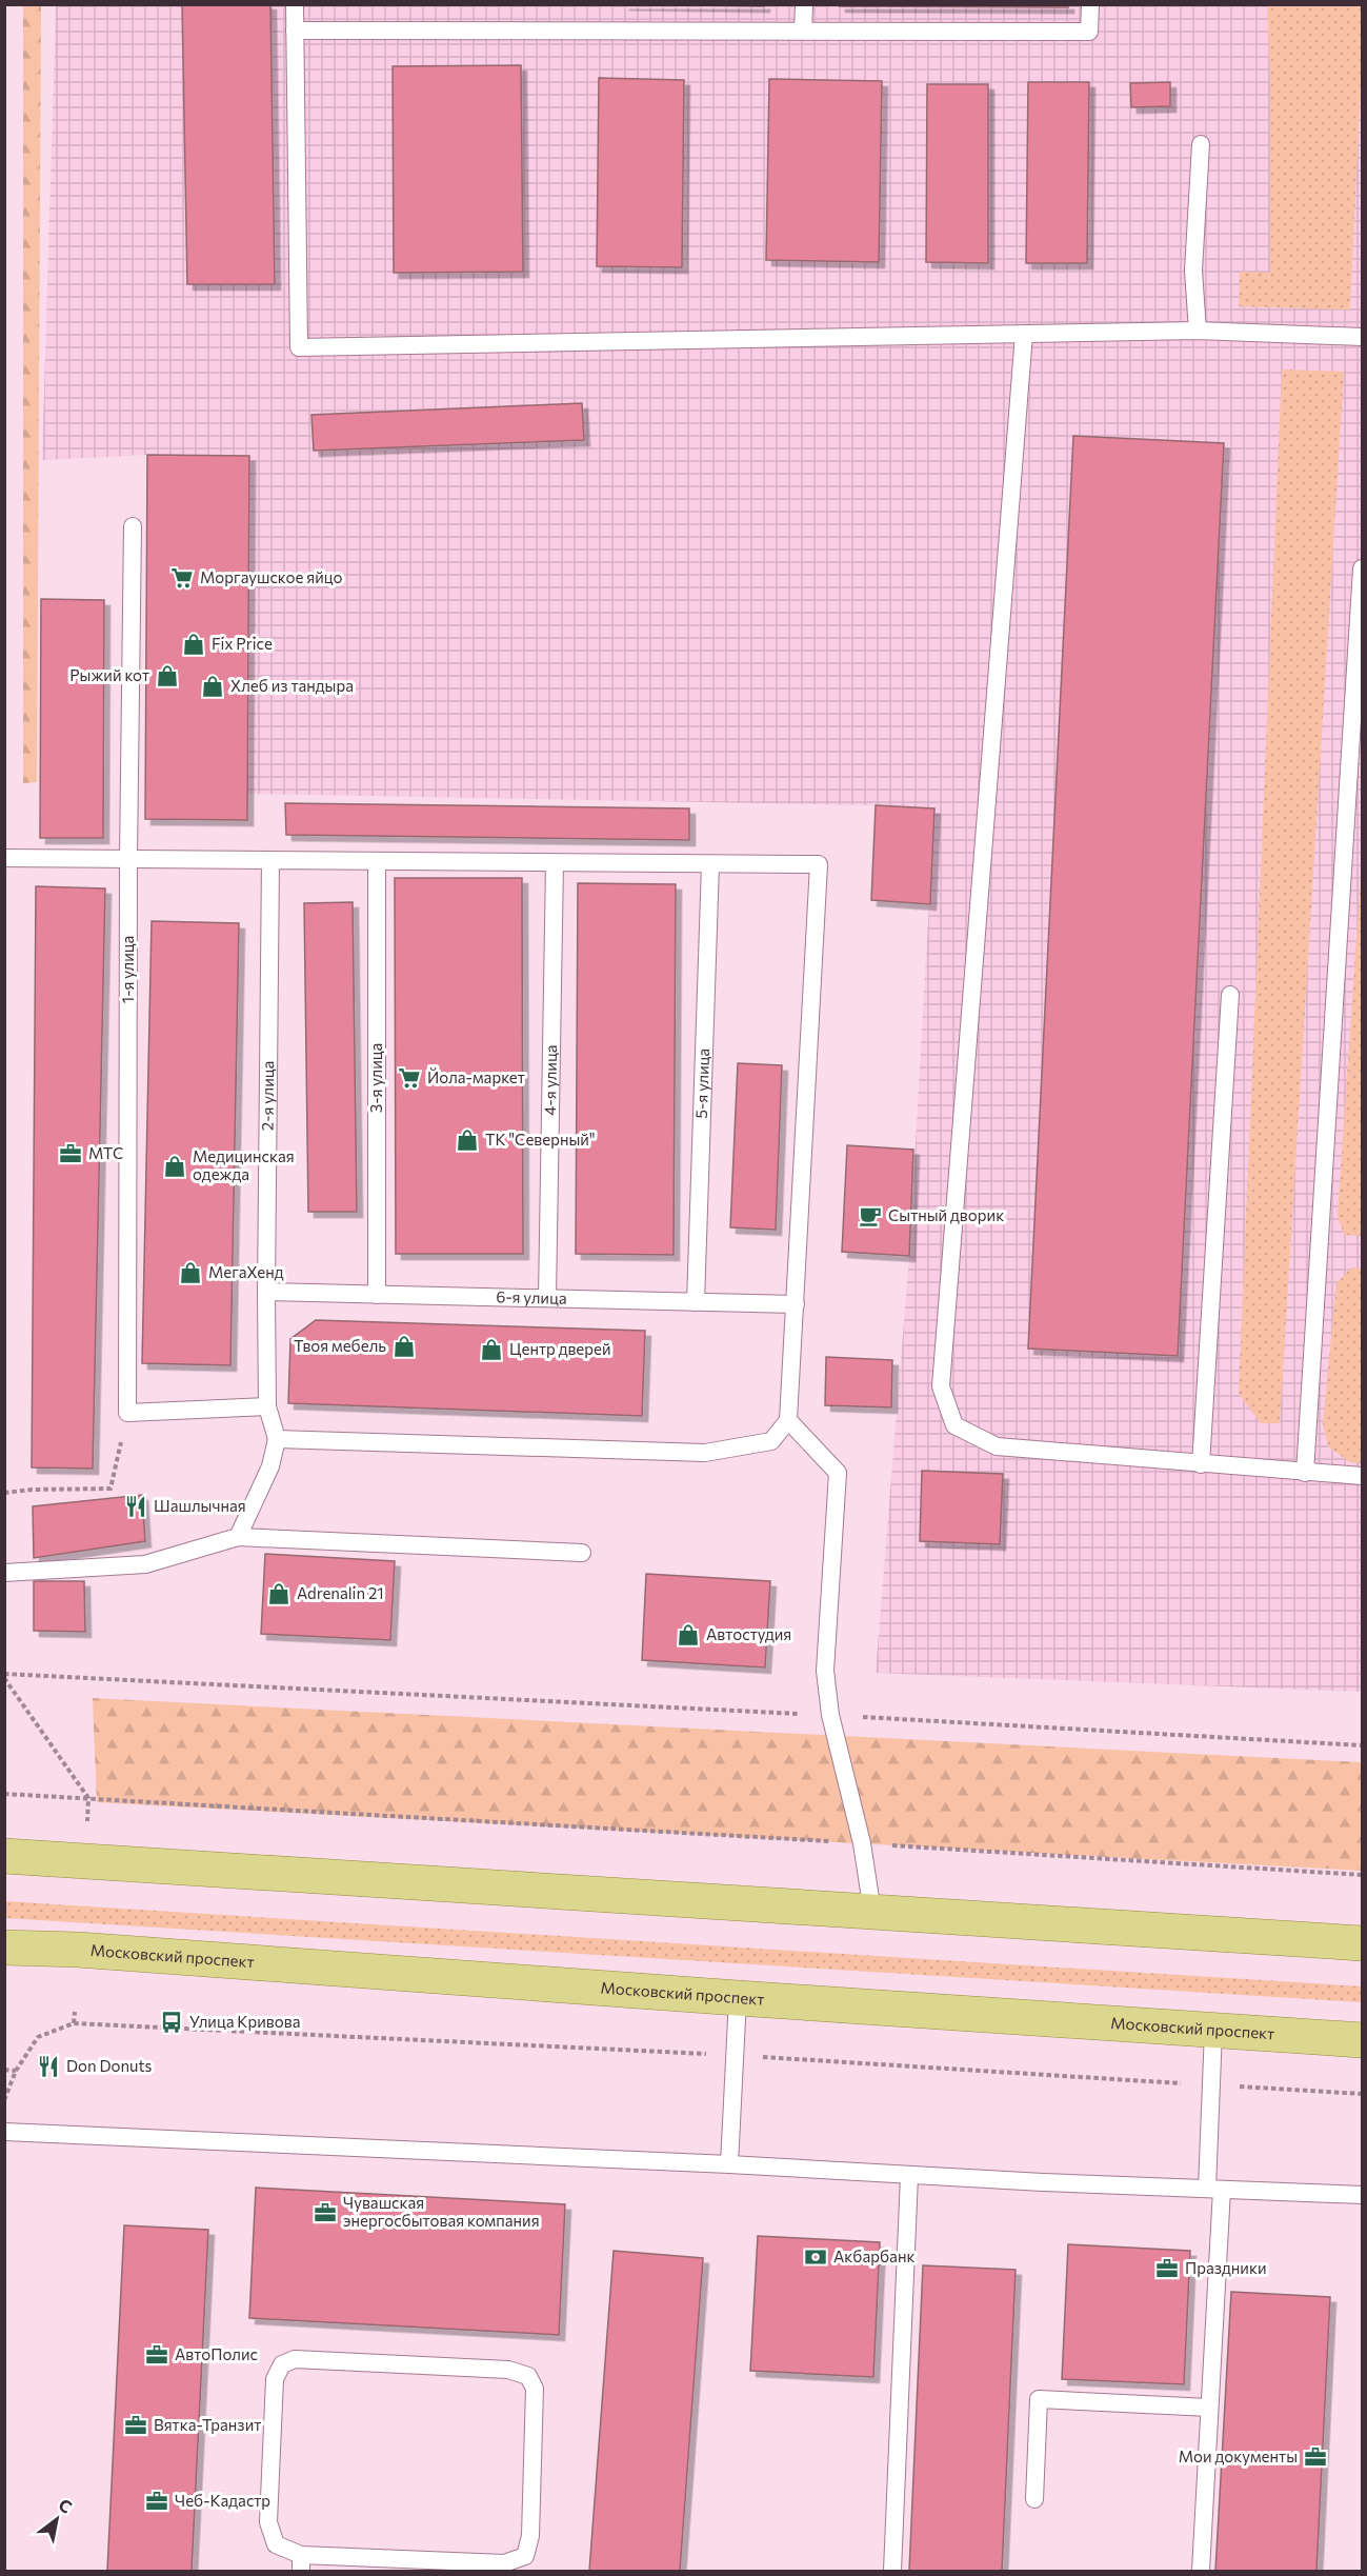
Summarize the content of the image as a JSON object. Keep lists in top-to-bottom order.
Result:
{
  "streets": {
    "main road": ["Московский проспект"],
    "lane": [
      "1-я улица",
      "3-я улица",
      "4-я улица",
      "5-я улица",
      "2-я улица",
      "6-я улица"
    ]
  },
  "crossings": [
    ["3-я улица", "6-я улица"],
    ["4-я улица", "6-я улица"],
    ["5-я улица", "6-я улица"],
    ["2-я улица", "6-я улица"]
  ],
  "places": {
    "supermarket": ["Моргаушское яйцо", "Йола-маркет"],
    "shop": [
      "Fix Price",
      "Рыжий кот",
      "Хлеб из тандыра",
      "ТК \"Северный\"",
      "Медицинская одежда",
      "МегаХенд",
      "Твоя мебель",
      "Центр дверей",
      "Adrenalin 21",
      "Автостудия"
    ],
    "office": [
      "МТС",
      "Чувашская энергосбытовая компания",
      "Праздники",
      "АвтоПолис",
      "Вятка-Транзит",
      "Мои документы",
      "Чеб-Кадастр"
    ],
    "cafe": ["Сытный дворик"],
    "restaurant": ["Шашлычная", "Don Donuts"],
    "bus stop": ["Улица Кривова"],
    "bank": ["Акбарбанк"]
  },
  "north": "top right"
}
